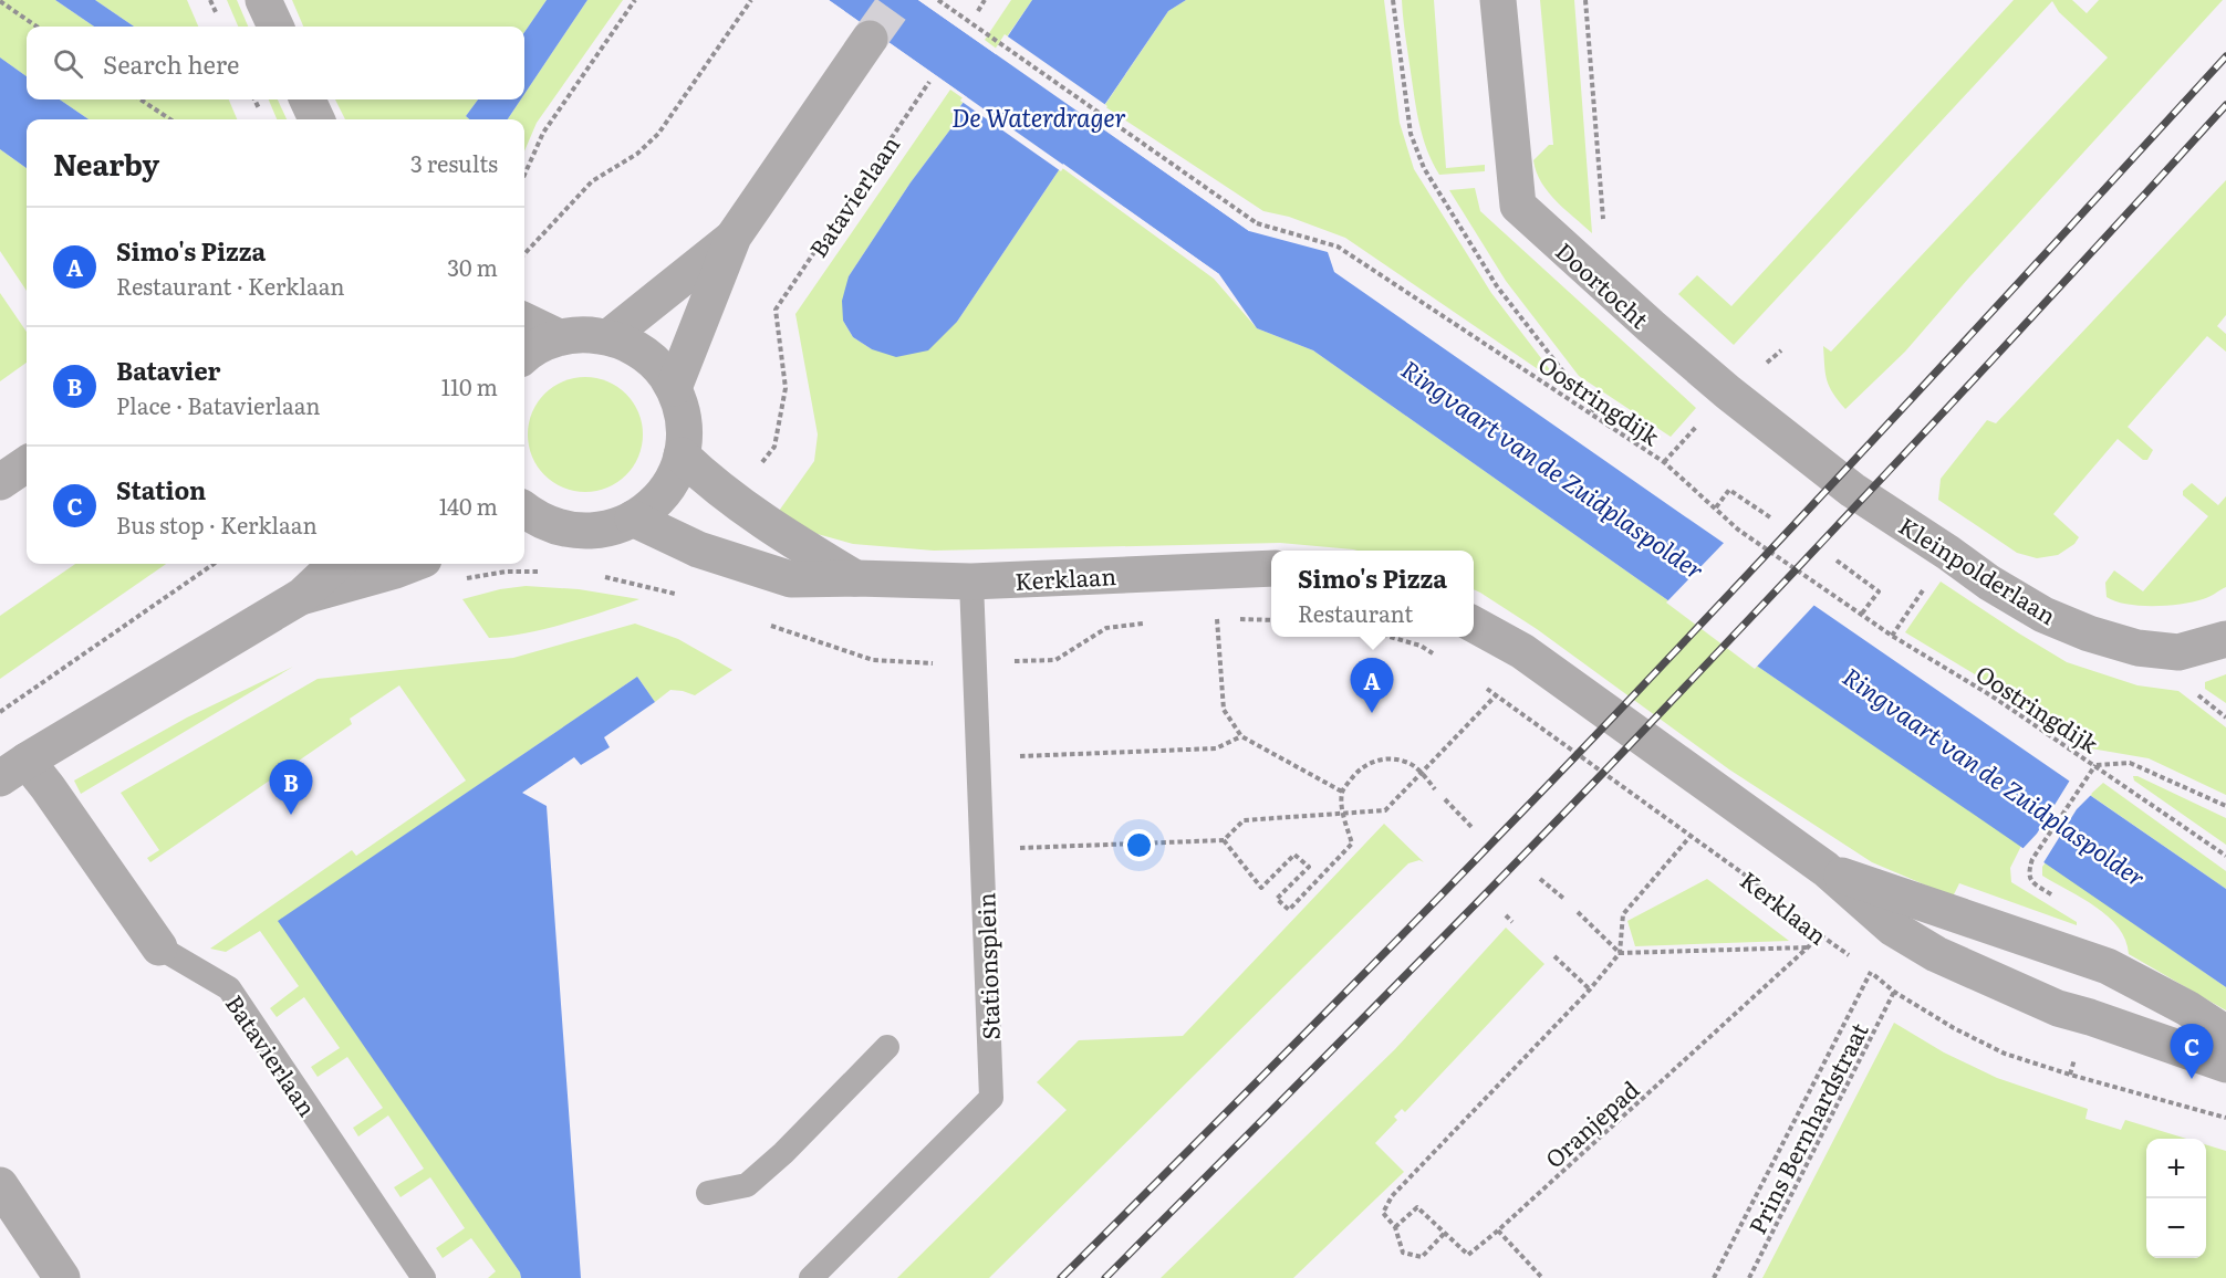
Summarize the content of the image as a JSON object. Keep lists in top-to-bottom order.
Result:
{
  "streets": {
    "street": [
      "Batavierlaan",
      "Doortocht",
      "Kleinpolderlaan",
      "Kerklaan"
    ],
    "lane": ["Stationsplein"],
    "path": ["Oostringdijk", "Oranjepad", "Prins Bernhardstraat"]
  },
  "crossings": [
    ["Doortocht", "Kleinpolderlaan"],
    ["Kerklaan", "Stationsplein"],
    ["Kerklaan", "Oranjepad"]
  ],
  "water": ["De Waterdrager", "Ringvaart van de Zuidplaspolder"],
  "page": {
    "search": "Search here",
    "heading": ["Nearby", "3 results"],
    "list": [
      {
        "mark": "A",
        "name": "Simo's Pizza",
        "note": "Restaurant · Kerklaan",
        "value": "30 m"
      },
      {
        "mark": "B",
        "name": "Batavier",
        "note": "Place · Batavierlaan",
        "value": "110 m"
      },
      {
        "mark": "C",
        "name": "Station",
        "note": "Bus stop · Kerklaan",
        "value": "140 m"
      }
    ],
    "popup": ["Simo's Pizza", "Restaurant"],
    "pins": ["A", "B", "C"],
    "map_buttons": ["+", "−"]
  }
}
